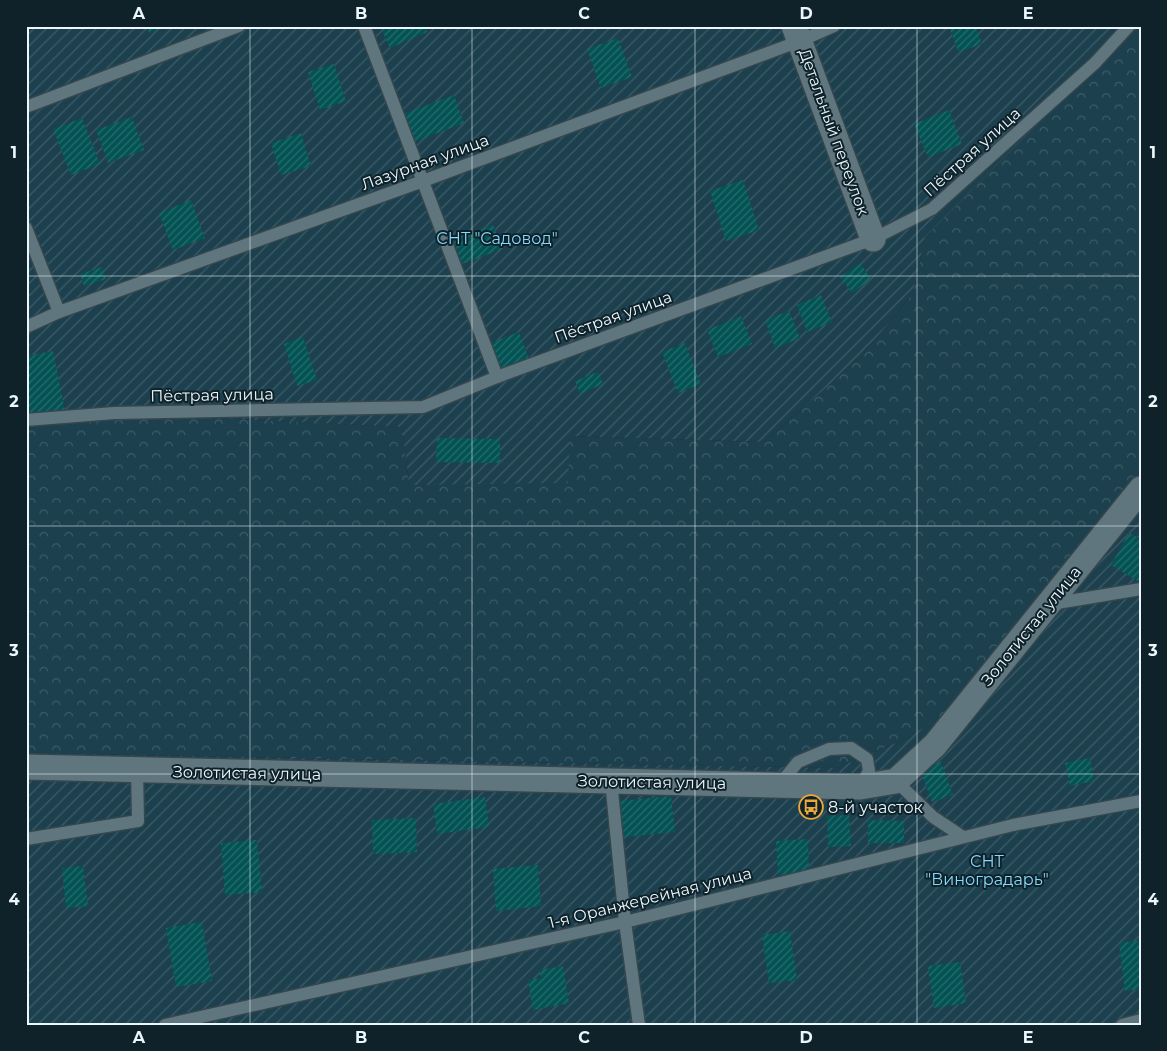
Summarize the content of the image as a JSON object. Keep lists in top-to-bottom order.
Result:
{
  "streets": {
    "street": ["Детальный переулок", "Золотистая улица"],
    "lane": ["Пёстрая улица", "Лазурная улица", "1-я Оранжерейная улица"]
  },
  "crossings": [
    ["Детальный переулок", "Пёстрая улица"],
    ["Детальный переулок", "Лазурная улица"]
  ],
  "parks": ["СНТ \"Садовод\"", "СНТ \"Виноградарь\""],
  "places": {
    "bus stop": ["8-й участок"]
  },
  "grid": {
    "columns": [
      "A",
      "B",
      "C",
      "D",
      "E"
    ],
    "rows": [
      "1",
      "2",
      "3",
      "4"
    ]
  }
}
